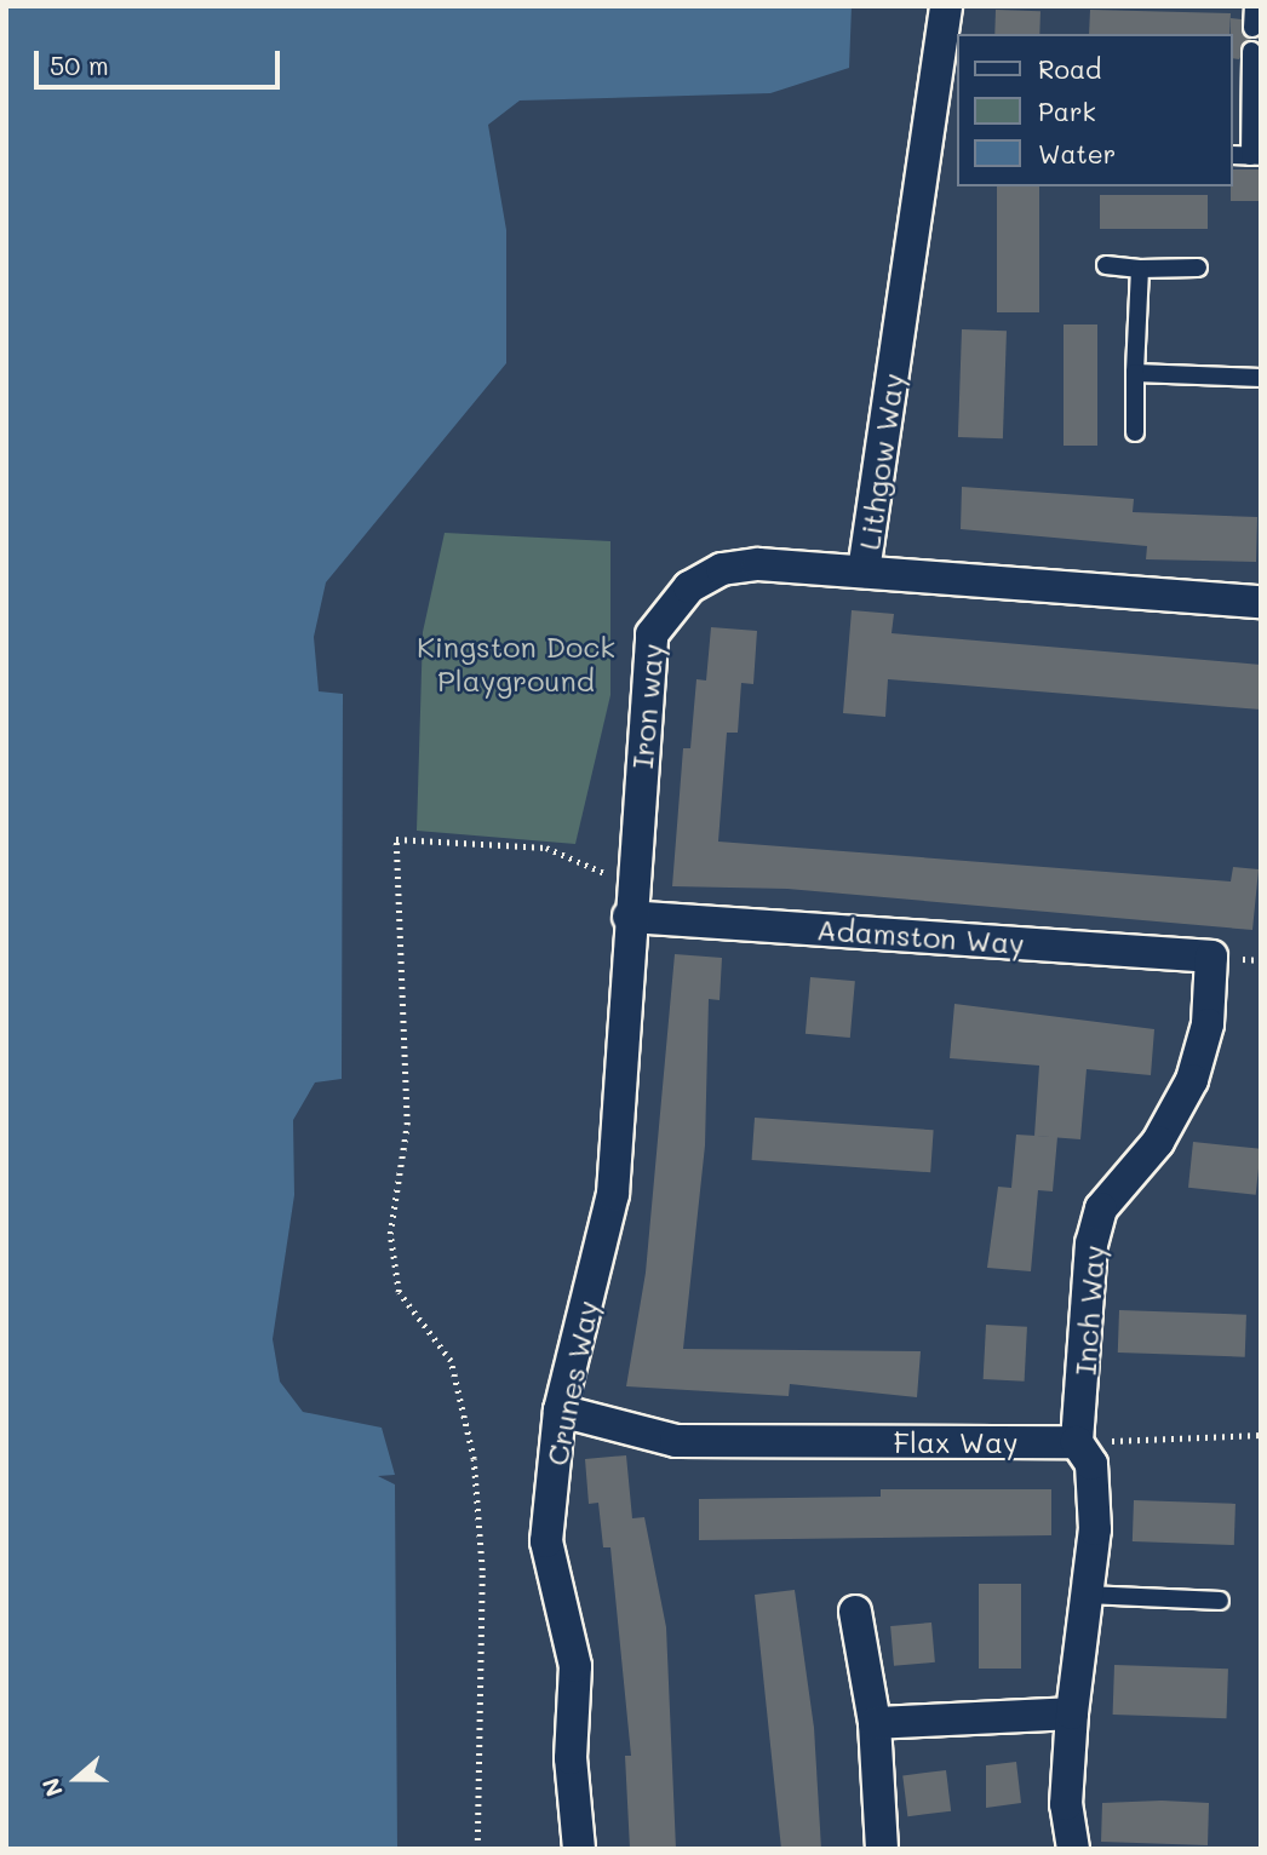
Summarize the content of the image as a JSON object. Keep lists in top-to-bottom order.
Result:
{
  "streets": {
    "street": [
      "Lithgow Way",
      "Iron way",
      "Adamston Way",
      "Inch Way",
      "Crunes Way",
      "Flax Way"
    ]
  },
  "crossings": [
    ["Lithgow Way", "Iron way"],
    ["Iron way", "Adamston Way"],
    ["Iron way", "Crunes Way"],
    ["Adamston Way", "Inch Way"],
    ["Adamston Way", "Crunes Way"],
    ["Inch Way", "Flax Way"],
    ["Crunes Way", "Flax Way"]
  ],
  "parks": ["Kingston Dock Playground"],
  "legend": ["Road", "Park", "Water"],
  "scale_bar": "50 m",
  "north": "left"
}
